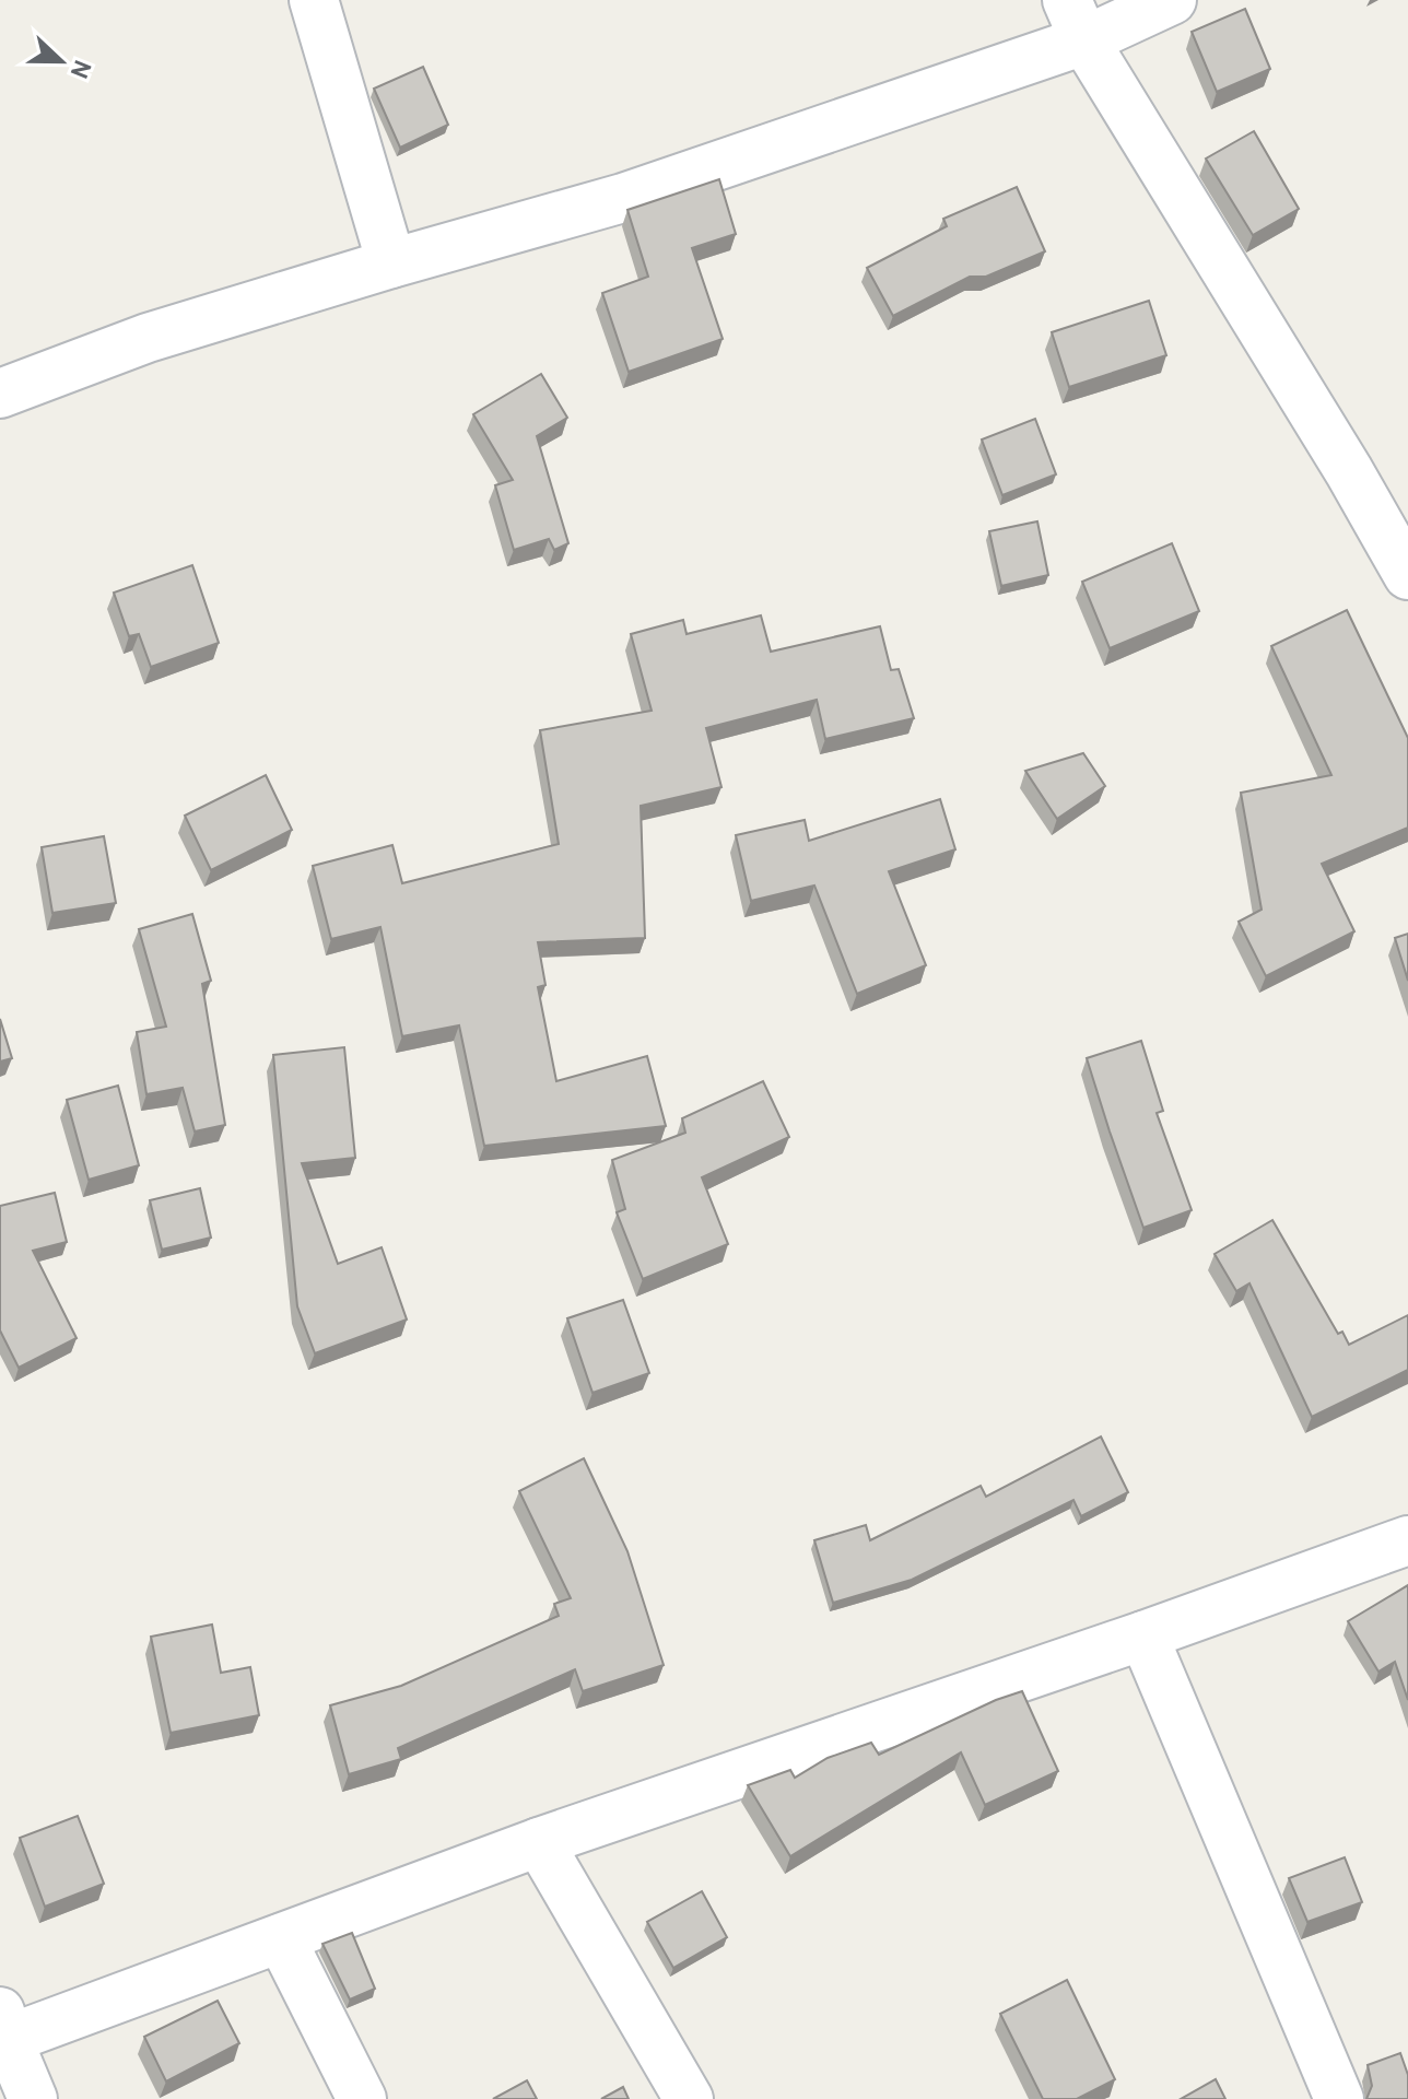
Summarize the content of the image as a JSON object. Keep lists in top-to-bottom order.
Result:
{
  "north": "right"
}
